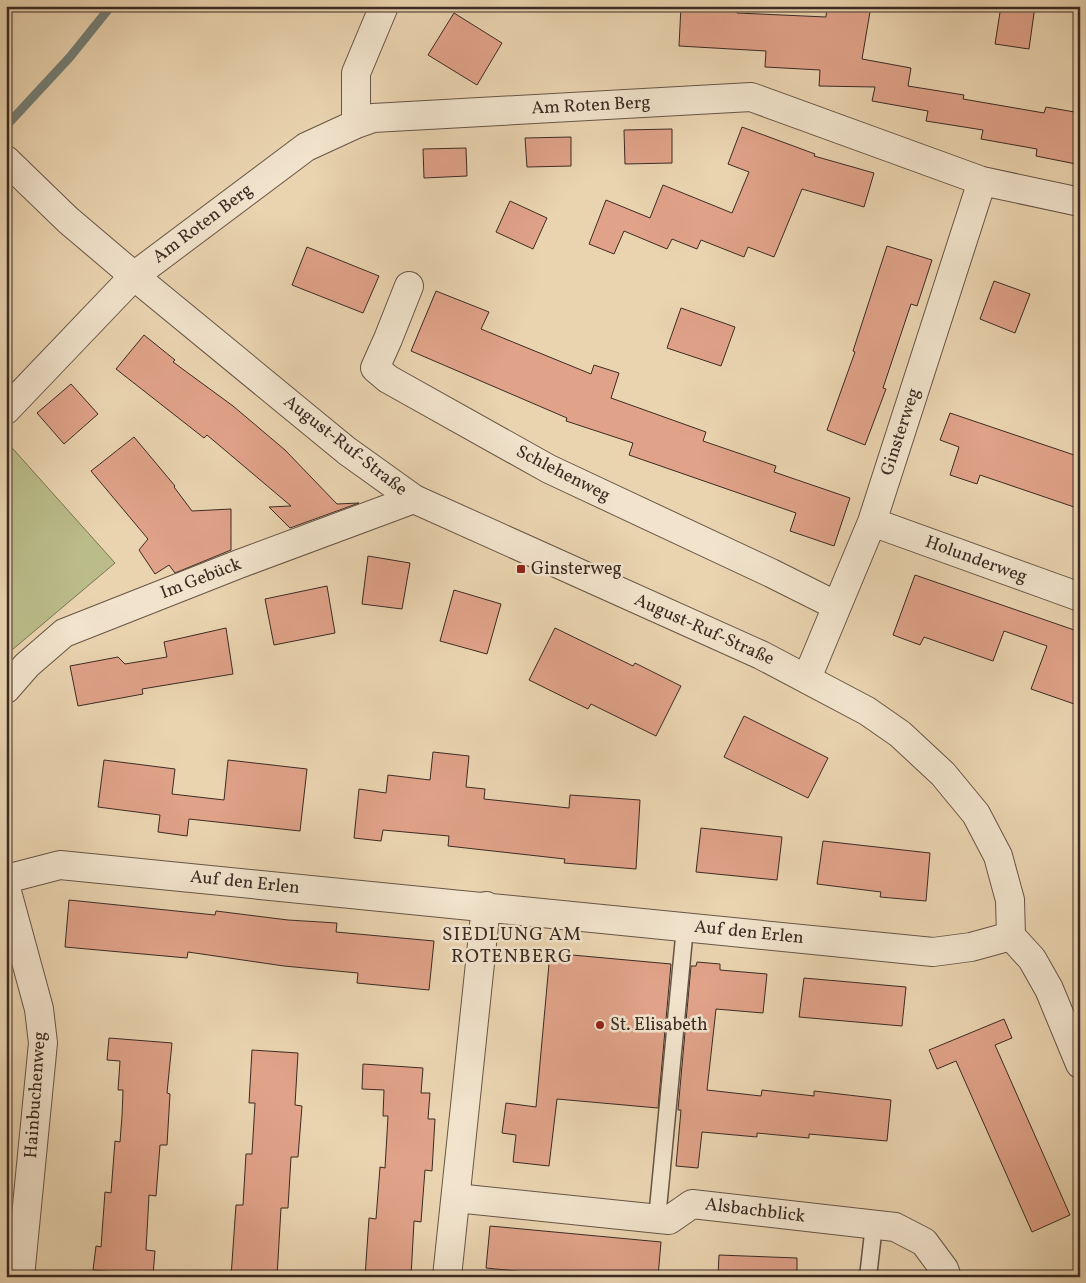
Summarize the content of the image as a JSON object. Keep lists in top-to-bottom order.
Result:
{
  "streets": {
    "street": [
      "Am Roten Berg",
      "Ginsterweg",
      "August-Ruf-Straße",
      "Schlehenweg",
      "Holunderweg",
      "Im Gebück",
      "Auf den Erlen",
      "Hainbuchenweg",
      "Alsbachblick"
    ]
  },
  "crossings": [
    ["Am Roten Berg", "Ginsterweg"],
    ["Am Roten Berg", "August-Ruf-Straße"],
    ["Ginsterweg", "August-Ruf-Straße"],
    ["Ginsterweg", "Schlehenweg"],
    ["Ginsterweg", "Holunderweg"],
    ["August-Ruf-Straße", "Im Gebück"],
    ["August-Ruf-Straße", "Auf den Erlen"]
  ],
  "districts": ["SIEDLUNG AM ROTENBERG"],
  "places": {
    "transit": ["Ginsterweg"],
    "other": ["St. Elisabeth"]
  }
}
